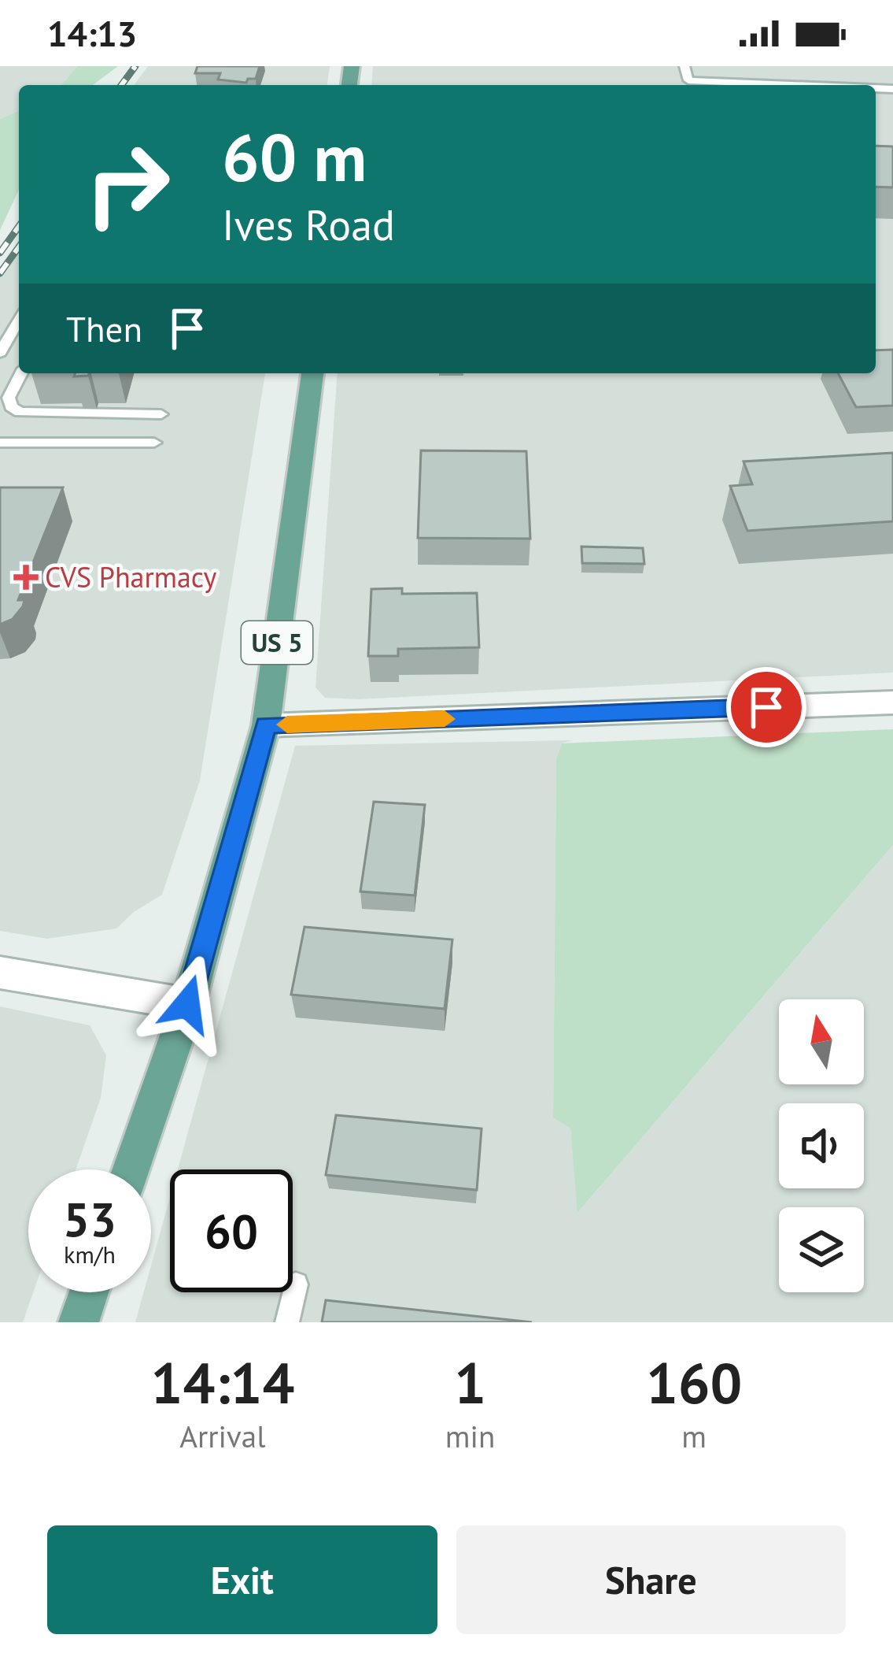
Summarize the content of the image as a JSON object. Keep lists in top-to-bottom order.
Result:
{
  "streets": {
    "main road": ["US 5"]
  },
  "places": {
    "health": ["CVS Pharmacy"]
  },
  "north": "top",
  "page": {
    "status": "14:13",
    "turn": ["60 m", "Ives Road"],
    "then": "Then",
    "speed": "53 km/h",
    "limit": "60",
    "eta": [
      "14:14",
      "Arrival",
      "1",
      "min",
      "160",
      "m"
    ],
    "buttons": ["Exit", "Share"]
  }
}
